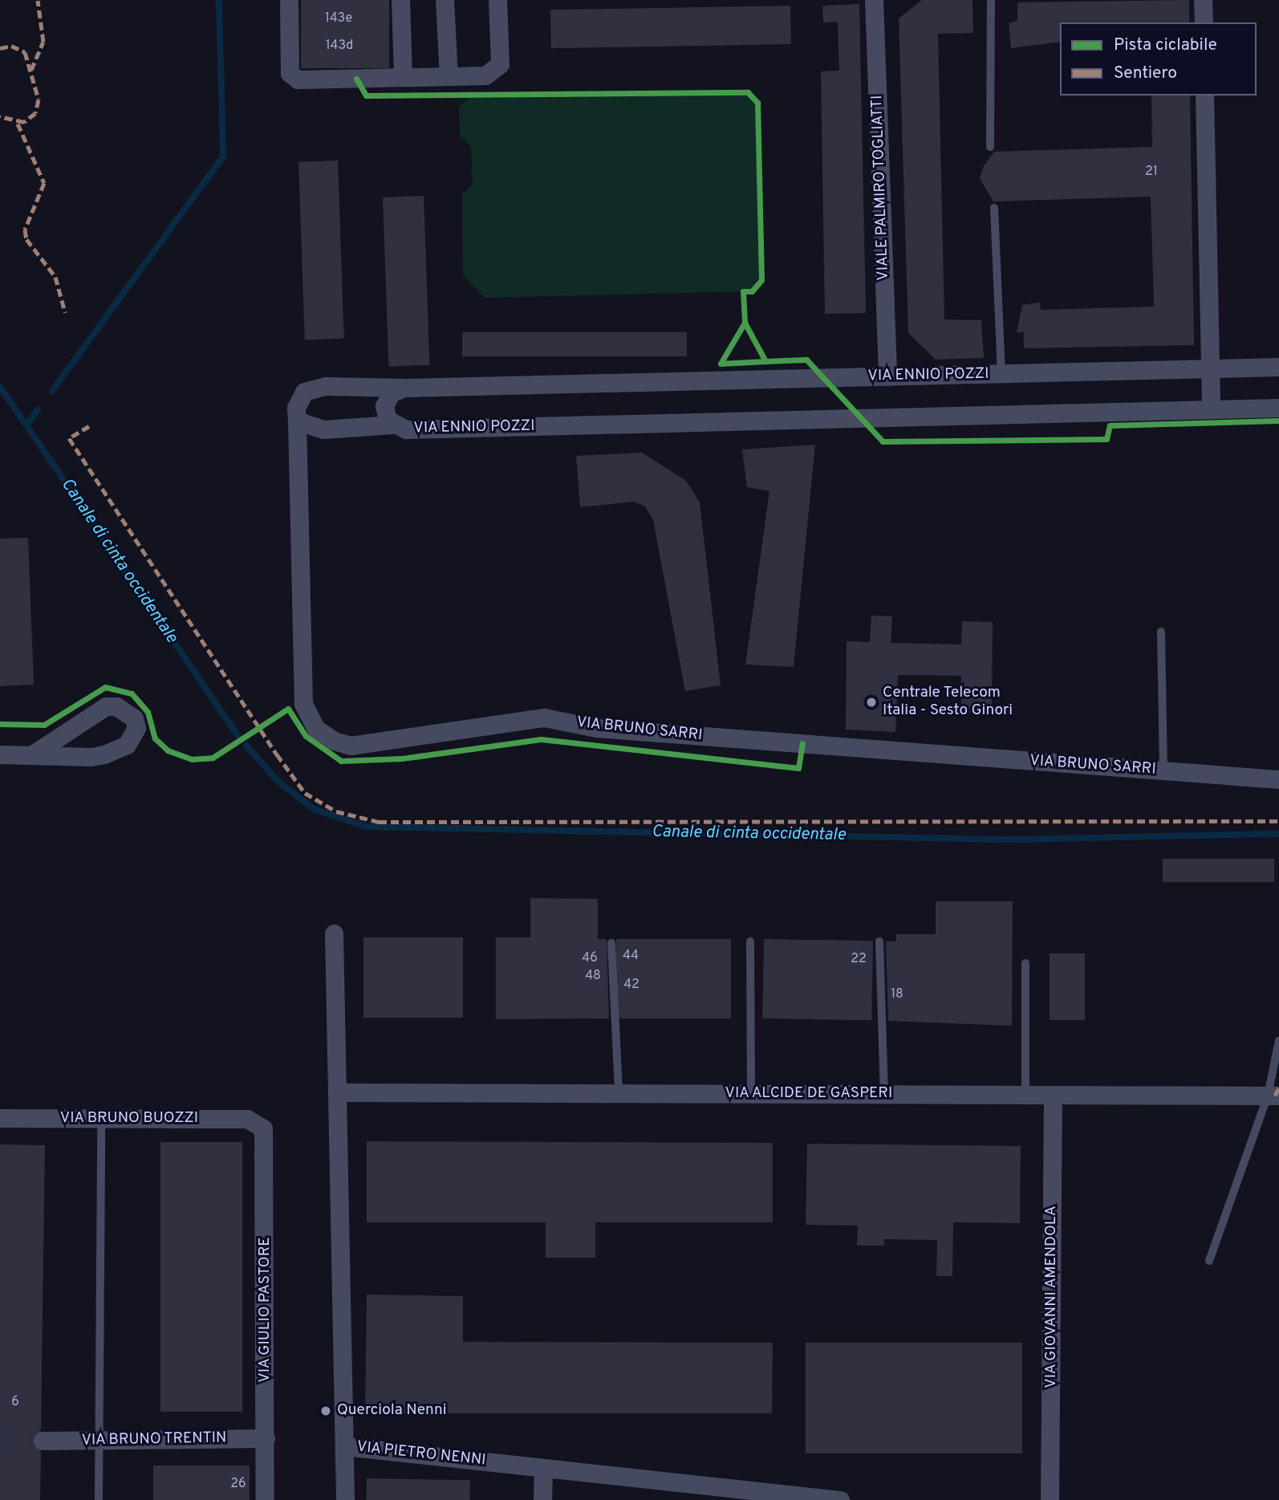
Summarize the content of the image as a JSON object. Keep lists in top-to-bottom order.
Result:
{
  "streets": {
    "street": [
      "VIALE PALMIRO TOGLIATTI",
      "VIA ENNIO POZZI",
      "VIA BRUNO SARRI",
      "VIA ALCIDE DE GASPERI",
      "VIA BRUNO BUOZZI",
      "VIA GIOVANNI AMENDOLA",
      "VIA GIULIO PASTORE",
      "VIA BRUNO TRENTIN",
      "VIA PIETRO NENNI"
    ]
  },
  "crossings": [
    ["VIALE PALMIRO TOGLIATTI", "VIA ENNIO POZZI"],
    ["VIA ENNIO POZZI", "VIA BRUNO SARRI"],
    ["VIA ALCIDE DE GASPERI", "VIA GIOVANNI AMENDOLA"],
    ["VIA ALCIDE DE GASPERI", "VIA PIETRO NENNI"],
    ["VIA BRUNO BUOZZI", "VIA GIULIO PASTORE"],
    ["VIA GIULIO PASTORE", "VIA BRUNO TRENTIN"]
  ],
  "water": ["Canale di cinta occidentale"],
  "places": ["Centrale Telecom Italia - Sesto Ginori", "Querciola Nenni"],
  "house_numbers": [
    "143e",
    "143d",
    "21",
    "44",
    "46",
    "22",
    "48",
    "42",
    "18",
    "6",
    "26"
  ],
  "legend": ["Pista ciclabile", "Sentiero"]
}
